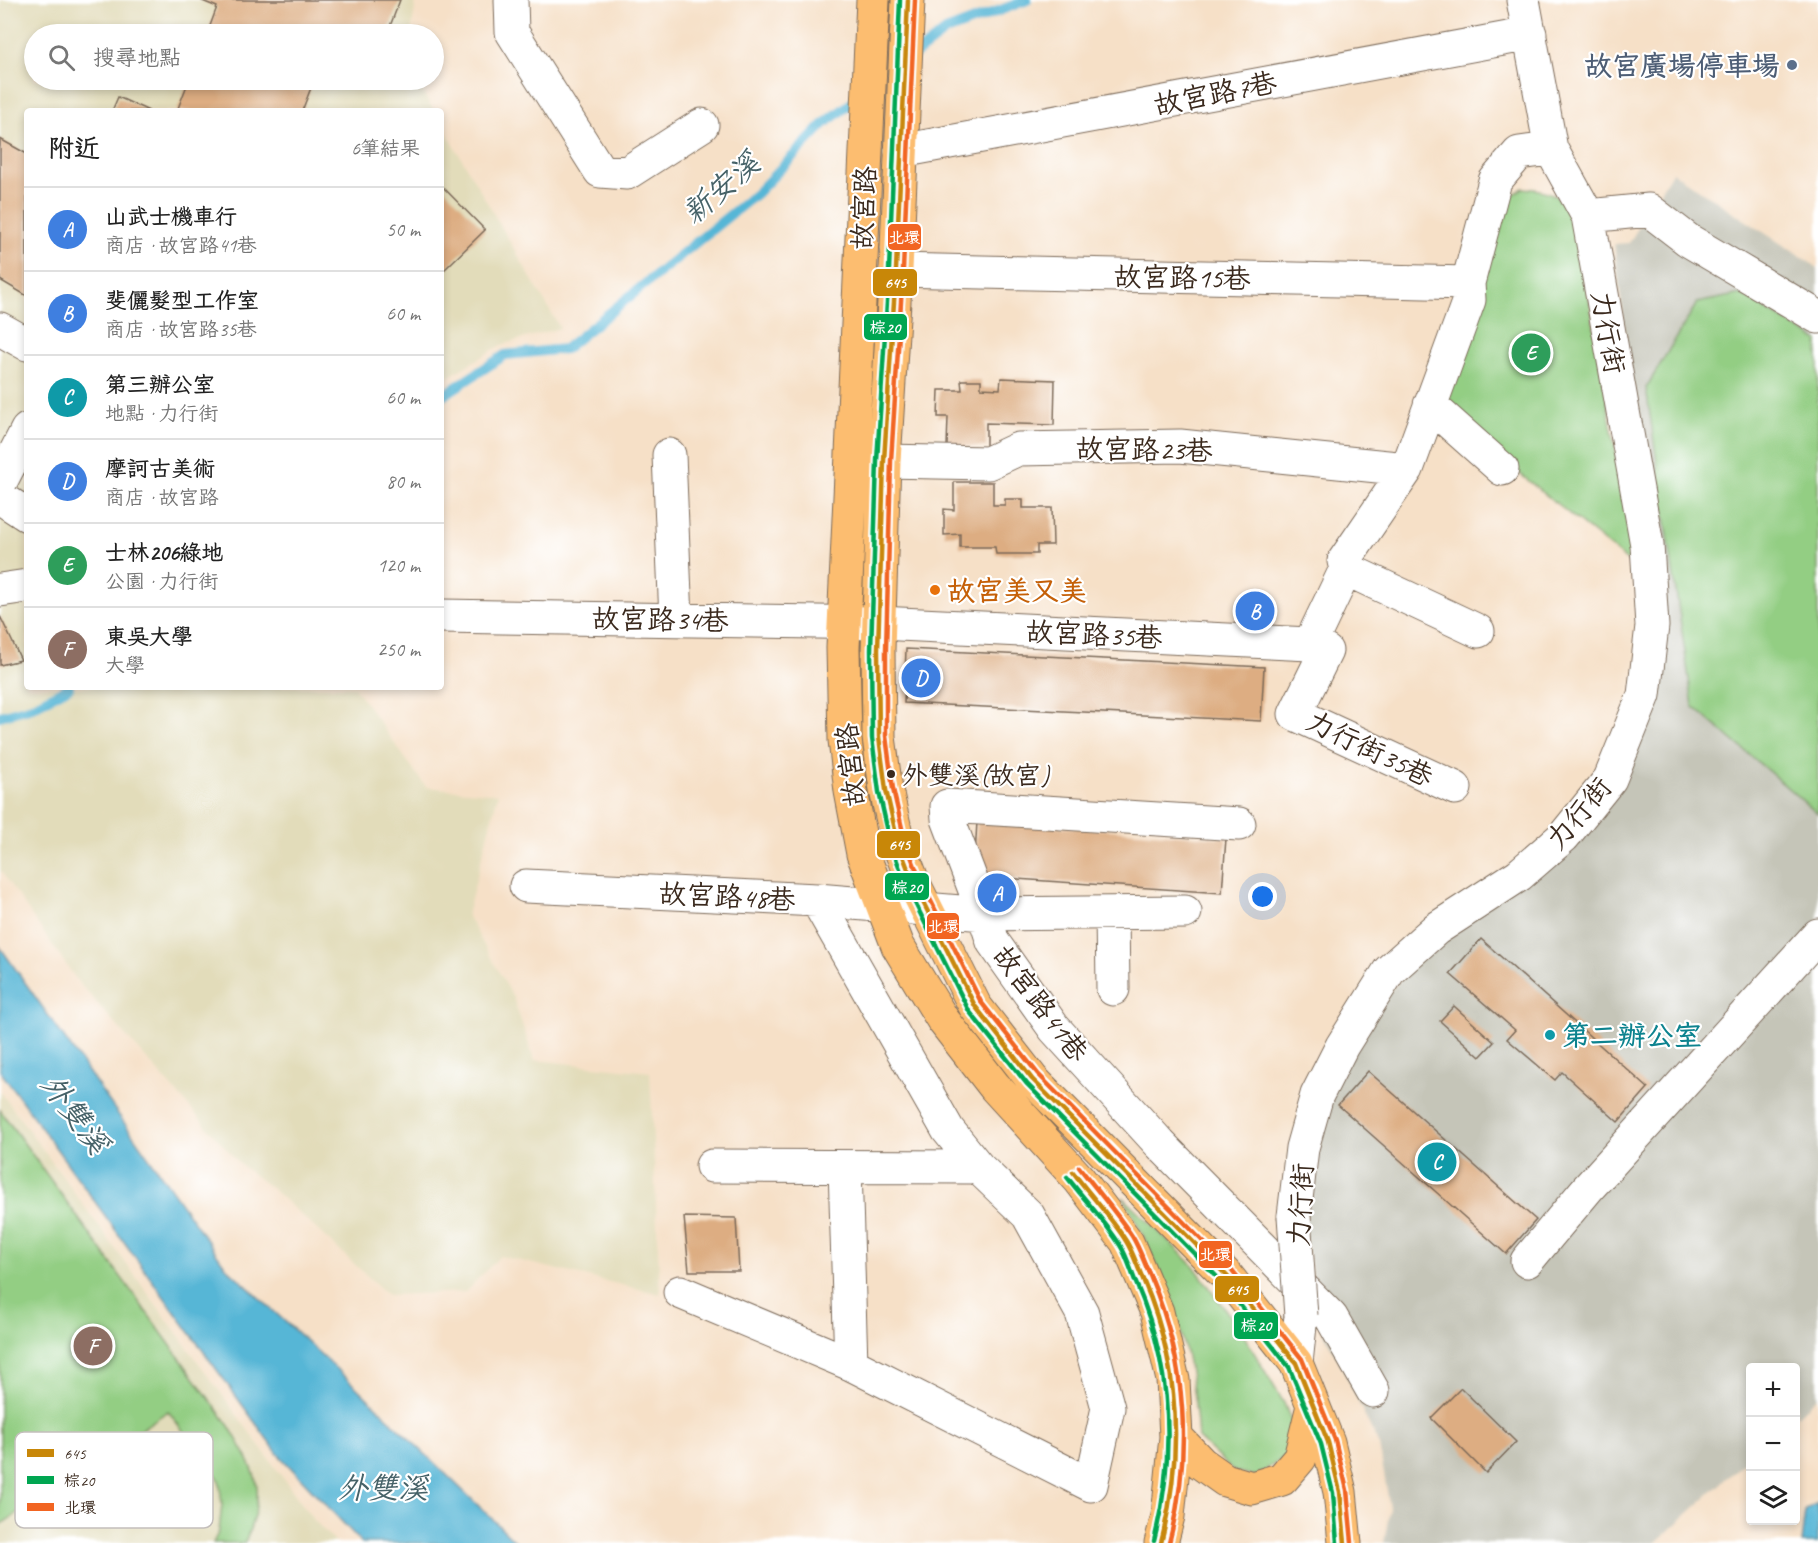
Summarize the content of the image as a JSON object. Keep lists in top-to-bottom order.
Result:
{
  "streets": {
    "main road": ["故宮路"],
    "street": [
      "故宮路7巷",
      "故宮路15巷",
      "力行街",
      "故宮路23巷",
      "故宮路34巷",
      "故宮路35巷",
      "力行街35巷",
      "故宮路48巷",
      "故宮路41巷"
    ]
  },
  "crossings": [
    ["故宮路7巷", "故宮路"],
    ["故宮路7巷", "力行街"],
    ["故宮路", "故宮路15巷"],
    ["故宮路", "力行街"],
    ["故宮路", "故宮路23巷"],
    ["故宮路", "故宮路34巷"],
    ["故宮路", "故宮路35巷"],
    ["故宮路", "故宮路48巷"],
    ["故宮路34巷", "故宮路35巷"],
    ["故宮路35巷", "力行街35巷"],
    ["故宮路48巷", "故宮路41巷"]
  ],
  "water": ["新安溪", "外雙溪"],
  "places": [
    "故宮廣場停車場",
    "故宮美又美",
    "外雙溪(故宮)",
    "第二辦公室"
  ],
  "lines": ["transit line 645", "transit line 棕20", "transit line 北環"],
  "legend": ["645", "棕20", "北環"],
  "page": {
    "search": "搜尋地點",
    "heading": ["附近", "6筆結果"],
    "list": [
      {
        "mark": "A",
        "name": "山武士機車行",
        "note": "商店 · 故宮路41巷",
        "value": "50 m"
      },
      {
        "mark": "B",
        "name": "斐儷髮型工作室",
        "note": "商店 · 故宮路35巷",
        "value": "60 m"
      },
      {
        "mark": "C",
        "name": "第三辦公室",
        "note": "地點 · 力行街",
        "value": "60 m"
      },
      {
        "mark": "D",
        "name": "摩訶古美術",
        "note": "商店 · 故宮路",
        "value": "80 m"
      },
      {
        "mark": "E",
        "name": "士林206綠地",
        "note": "公園 · 力行街",
        "value": "120 m"
      },
      {
        "mark": "F",
        "name": "東吳大學",
        "note": "大學",
        "value": "250 m"
      }
    ],
    "pins": [
      "E",
      "B",
      "D",
      "A",
      "C",
      "F"
    ],
    "map_buttons": ["+", "−"]
  }
}
